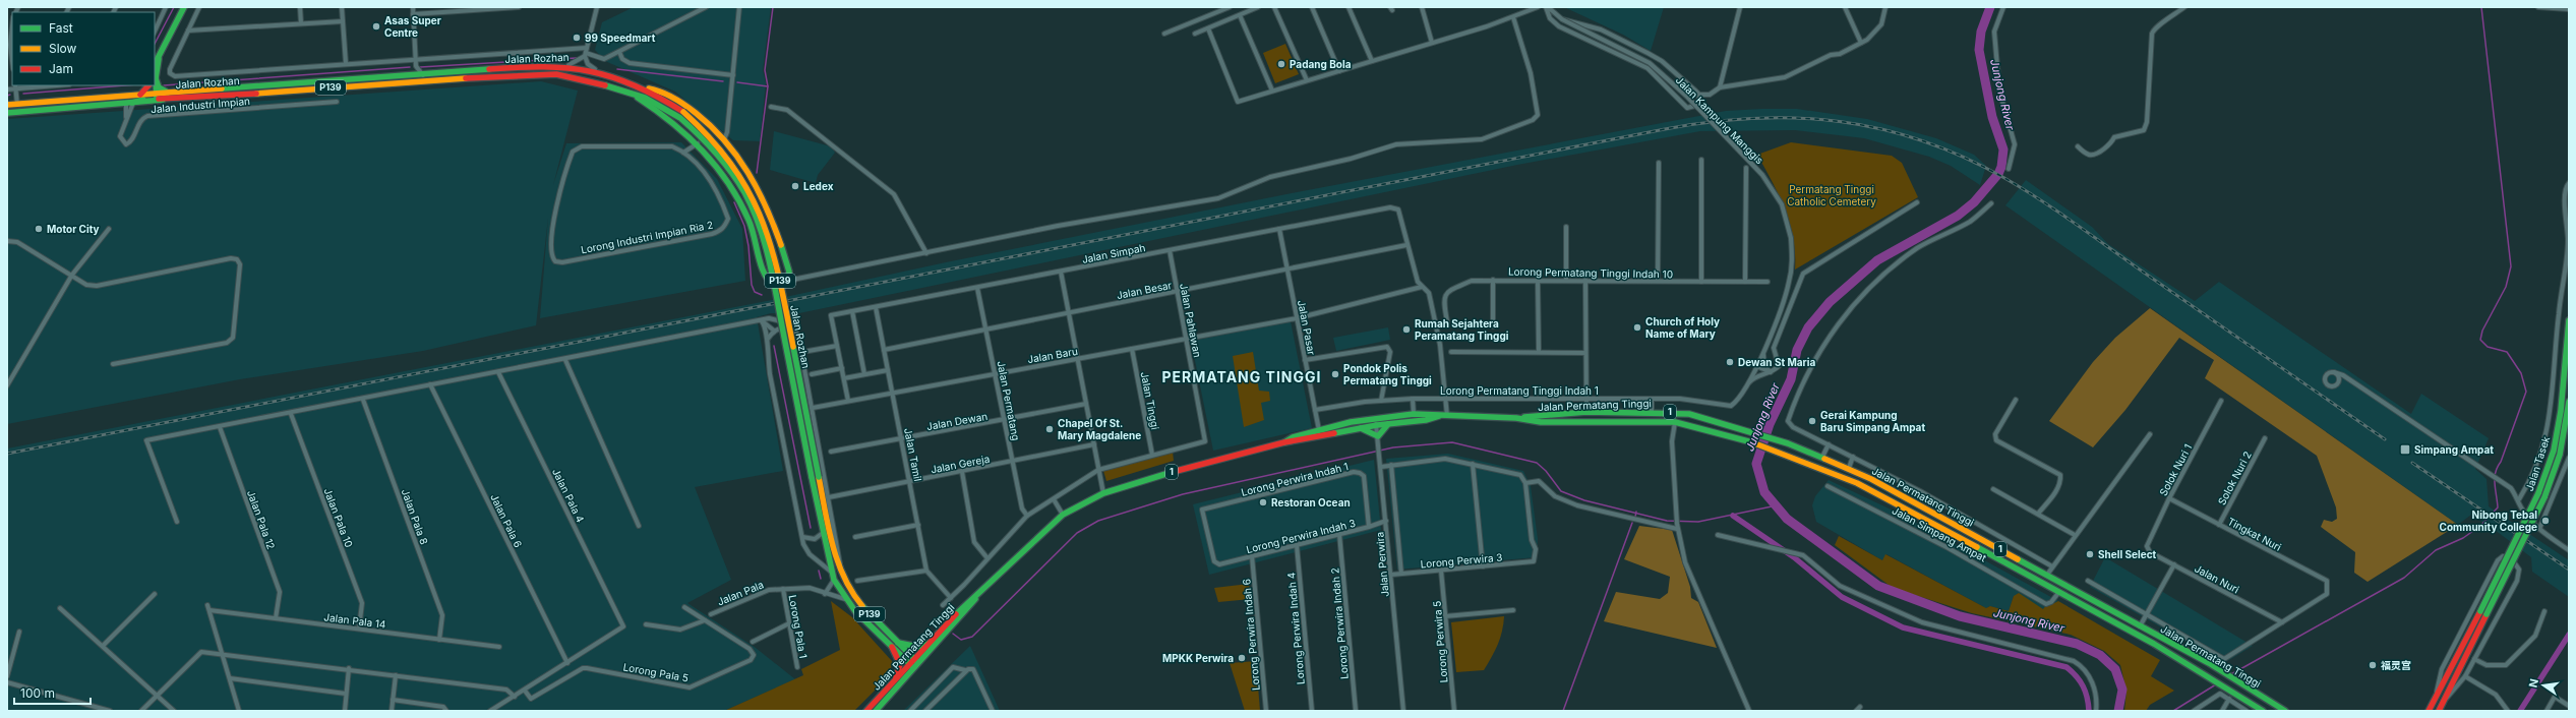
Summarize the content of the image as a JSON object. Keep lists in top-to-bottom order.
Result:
{
  "streets": {
    "main road": [
      "Jalan Rozhan",
      "P139",
      "Jalan Permatang Tinggi",
      "1",
      "Jalan Tasek"
    ],
    "street": [
      "Jalan Industri Impian",
      "Jalan Kampung Manggis",
      "Lorong Industri Impian Ria 2",
      "Jalan Simpah",
      "Lorong Permatang Tinggi Indah 10",
      "Jalan Besar",
      "Jalan Pahlawan",
      "Jalan Pasar",
      "Jalan Baru",
      "Lorong Permatang Tinggi Indah 1",
      "Jalan Permatang",
      "Jalan Tinggi",
      "Jalan Dewan",
      "Jalan Tamil",
      "Jalan Gereja",
      "Solok Nuri 1",
      "Solok Nuri 2",
      "Lorong Perwira Indah 1",
      "Jalan Pala 4",
      "Jalan Pala 8",
      "Jalan Pala 10",
      "Jalan Pala 12",
      "Jalan Pala 6",
      "Jalan Simpang Ampat",
      "Tingkat Nuri",
      "Lorong Perwira Indah 3",
      "Lorong Perwira 3",
      "Jalan Perwira",
      "Jalan Nuri",
      "Jalan Pala",
      "Jalan Pala 14",
      "Lorong Perwira Indah 2",
      "Lorong Pala 1",
      "Lorong Perwira Indah 4",
      "Lorong Perwira Indah 6",
      "Lorong Perwira 5",
      "Lorong Pala 5"
    ]
  },
  "crossings": [
    ["Jalan Rozhan", "Jalan Industri Impian"],
    ["Jalan Rozhan", "Jalan Permatang Tinggi"],
    ["Jalan Rozhan", "Jalan Pala"],
    ["Jalan Kampung Manggis", "Lorong Permatang Tinggi Indah 1"],
    ["Jalan Simpah", "Jalan Besar"],
    ["Jalan Simpah", "Jalan Pahlawan"],
    ["Jalan Simpah", "Jalan Pasar"],
    ["Jalan Simpah", "Jalan Permatang"],
    ["Jalan Simpah", "Jalan Tamil"],
    ["Jalan Besar", "Jalan Pahlawan"],
    ["Jalan Besar", "Jalan Pasar"],
    ["Jalan Besar", "Jalan Permatang"],
    ["Jalan Besar", "Jalan Tamil"],
    ["Jalan Pahlawan", "Jalan Baru"],
    ["Jalan Pahlawan", "Jalan Tinggi"],
    ["Jalan Pasar", "Jalan Baru"],
    ["Jalan Pasar", "Lorong Permatang Tinggi Indah 1"],
    ["Jalan Pasar", "Jalan Permatang Tinggi"],
    ["Jalan Baru", "Jalan Permatang"],
    ["Jalan Baru", "Jalan Tinggi"],
    ["Jalan Baru", "Jalan Tamil"],
    ["Jalan Permatang", "Jalan Dewan"],
    ["Jalan Permatang", "Jalan Gereja"],
    ["Jalan Permatang Tinggi", "Jalan Simpang Ampat"],
    ["Jalan Permatang Tinggi", "Tingkat Nuri"],
    ["Jalan Permatang Tinggi", "Jalan Perwira"],
    ["Jalan Permatang Tinggi", "Jalan Nuri"],
    ["Jalan Dewan", "Jalan Tamil"],
    ["Jalan Tamil", "Jalan Gereja"],
    ["Solok Nuri 1", "Tingkat Nuri"],
    ["Solok Nuri 1", "Jalan Nuri"],
    ["Solok Nuri 2", "Tingkat Nuri"],
    ["Lorong Perwira Indah 1", "Lorong Perwira Indah 3"],
    ["Jalan Pala 4", "Jalan Pala 6"],
    ["Jalan Pala 8", "Jalan Pala 14"],
    ["Jalan Pala 10", "Jalan Pala 14"],
    ["Jalan Pala 12", "Jalan Pala 14"],
    ["Tingkat Nuri", "Jalan Nuri"],
    ["Lorong Perwira Indah 3", "Jalan Perwira"],
    ["Lorong Perwira Indah 3", "Lorong Perwira Indah 2"],
    ["Lorong Perwira Indah 3", "Lorong Perwira Indah 4"],
    ["Lorong Perwira Indah 3", "Lorong Perwira Indah 6"],
    ["Lorong Perwira 3", "Jalan Perwira"],
    ["Lorong Perwira 3", "Lorong Perwira 5"],
    ["Jalan Pala", "Lorong Pala 1"]
  ],
  "districts": ["PERMATANG TINGGI"],
  "water": ["Junjong River"],
  "parks": ["Permatang Tinggi Catholic Cemetery"],
  "places": {
    "other": [
      "Asas Super Centre",
      "99 Speedmart",
      "Padang Bola",
      "Ledex",
      "Motor City",
      "Church of Holy Name of Mary",
      "Rumah Sejahtera Peramatang Tinggi",
      "Dewan St Maria",
      "Pondok Polis Permatang Tinggi",
      "Gerai Kampung Baru Simpang Ampat",
      "Chapel Of St. Mary Magdalene",
      "Restoran Ocean",
      "Nibong Tebal Community College",
      "Shell Select",
      "MPKK Perwira",
      "福灵宫"
    ],
    "transit": ["Simpang Ampat"]
  },
  "legend": ["Fast", "Slow", "Jam"],
  "scale_bar": "100 m",
  "north": "left"
}
